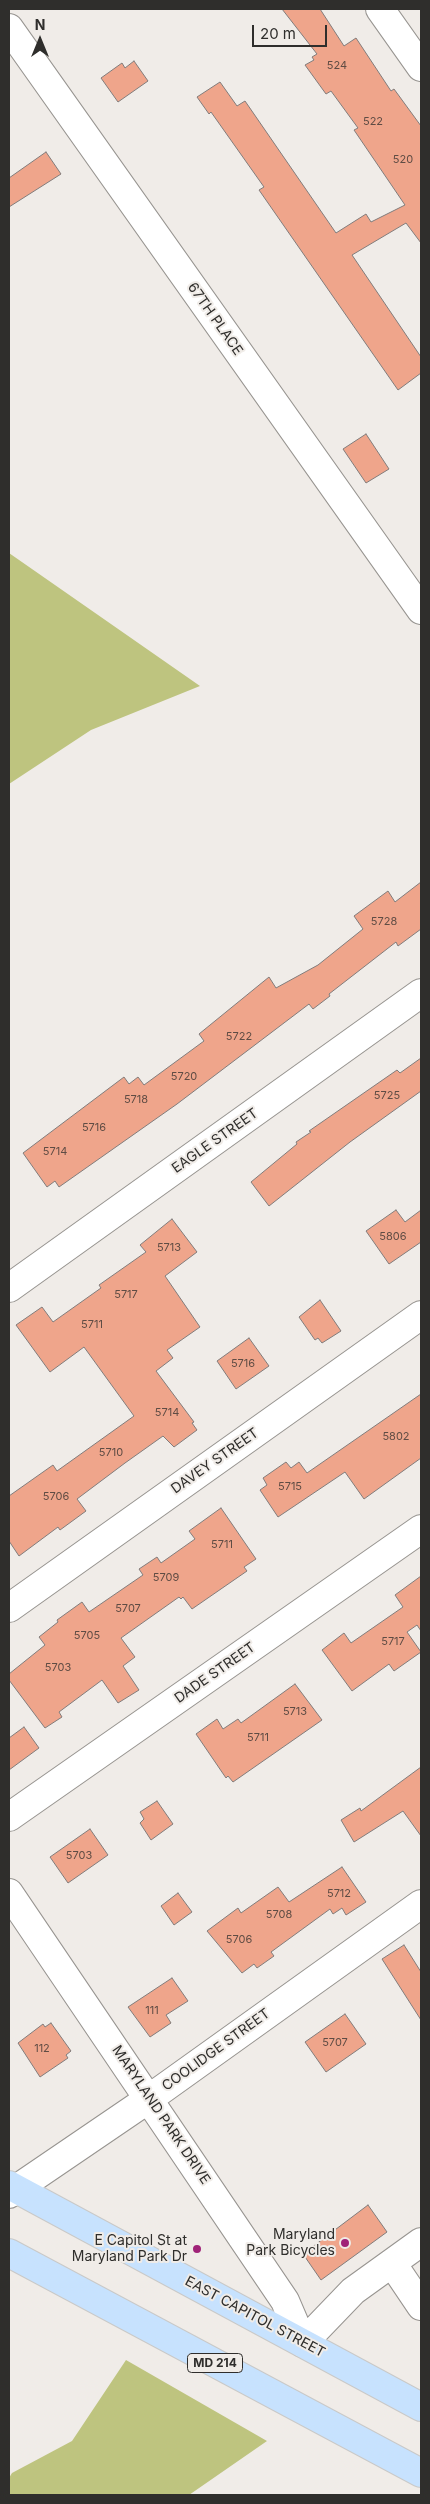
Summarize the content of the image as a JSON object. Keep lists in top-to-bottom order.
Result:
{
  "streets": {
    "main road": ["EAST CAPITOL STREET", "MD 214"],
    "street": [
      "67TH PLACE",
      "EAGLE STREET",
      "DAVEY STREET",
      "DADE STREET",
      "COOLIDGE STREET",
      "MARYLAND PARK DRIVE"
    ]
  },
  "crossings": [
    ["COOLIDGE STREET", "MARYLAND PARK DRIVE"],
    ["COOLIDGE STREET", "EAST CAPITOL STREET"],
    ["MARYLAND PARK DRIVE", "EAST CAPITOL STREET"]
  ],
  "places": ["Maryland Park Bicycles", "E Capitol St at Maryland Park Dr"],
  "house_numbers": [
    "524",
    "522",
    "520",
    "5728",
    "5722",
    "5720",
    "5725",
    "5718",
    "5716",
    "5714",
    "5806",
    "5713",
    "5717",
    "5711",
    "5716",
    "5714",
    "5802",
    "5710",
    "5715",
    "5706",
    "5711",
    "5709",
    "5707",
    "5705",
    "5717",
    "5703",
    "5713",
    "5711",
    "5703",
    "5712",
    "5708",
    "5706",
    "111",
    "5707",
    "112"
  ],
  "scale_bar": "20 m",
  "north": "top"
}
